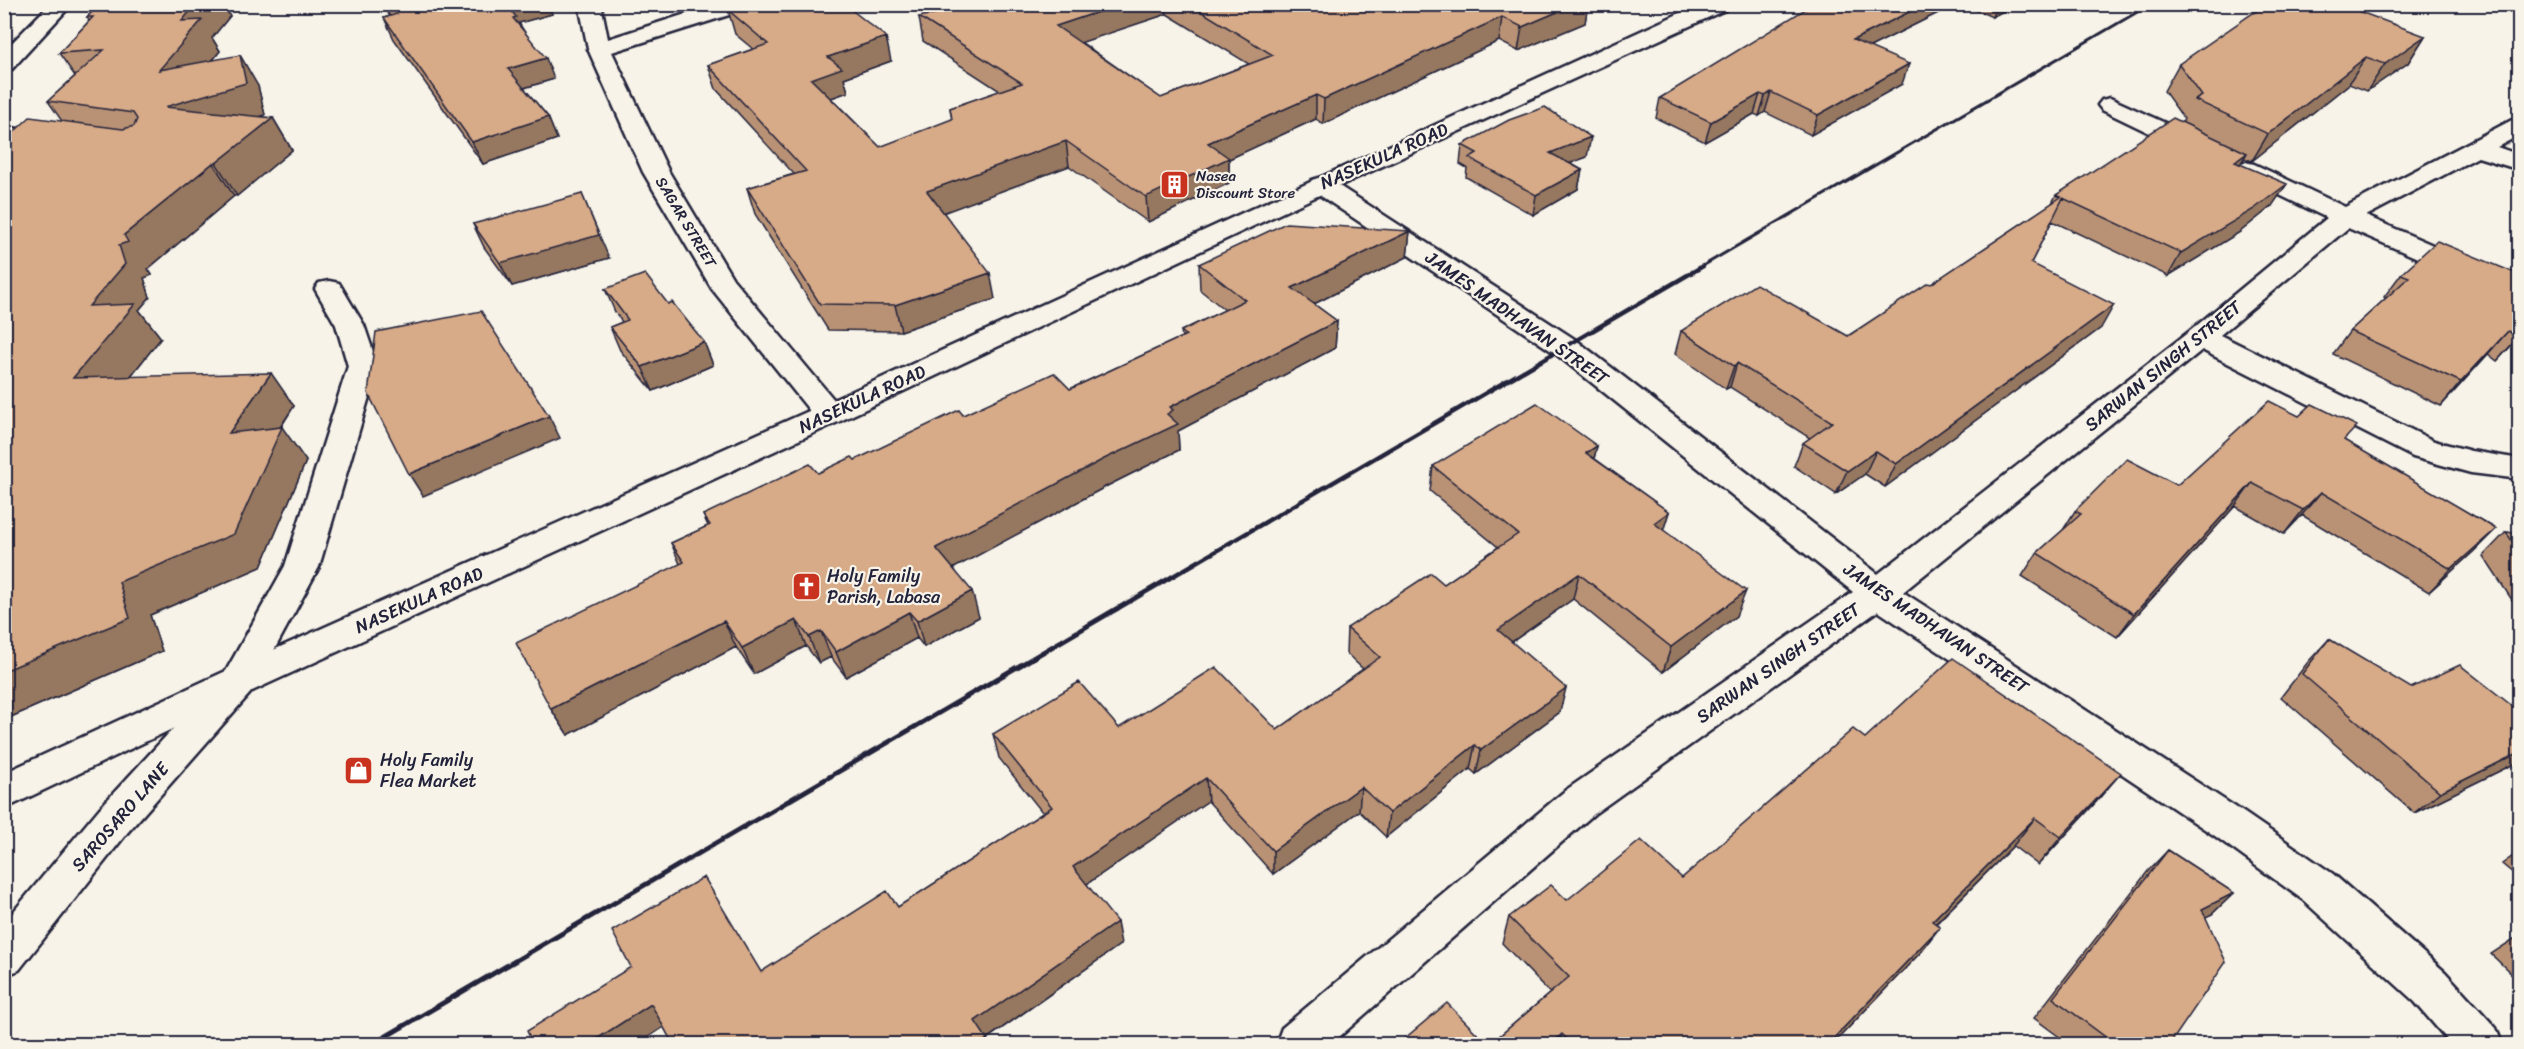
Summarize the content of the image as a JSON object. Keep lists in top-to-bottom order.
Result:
{
  "streets": {
    "street": [
      "NASEKULA ROAD",
      "SAGAR STREET",
      "JAMES MADHAVAN STREET",
      "SARWAN SINGH STREET",
      "SAROSARO LANE"
    ]
  },
  "crossings": [
    ["NASEKULA ROAD", "SAGAR STREET"],
    ["NASEKULA ROAD", "JAMES MADHAVAN STREET"],
    ["NASEKULA ROAD", "SAROSARO LANE"],
    ["JAMES MADHAVAN STREET", "SARWAN SINGH STREET"]
  ],
  "places": {
    "building": ["Nasea Discount Store"],
    "church": ["Holy Family Parish, Labasa"],
    "shop": ["Holy Family Flea Market"]
  }
}
